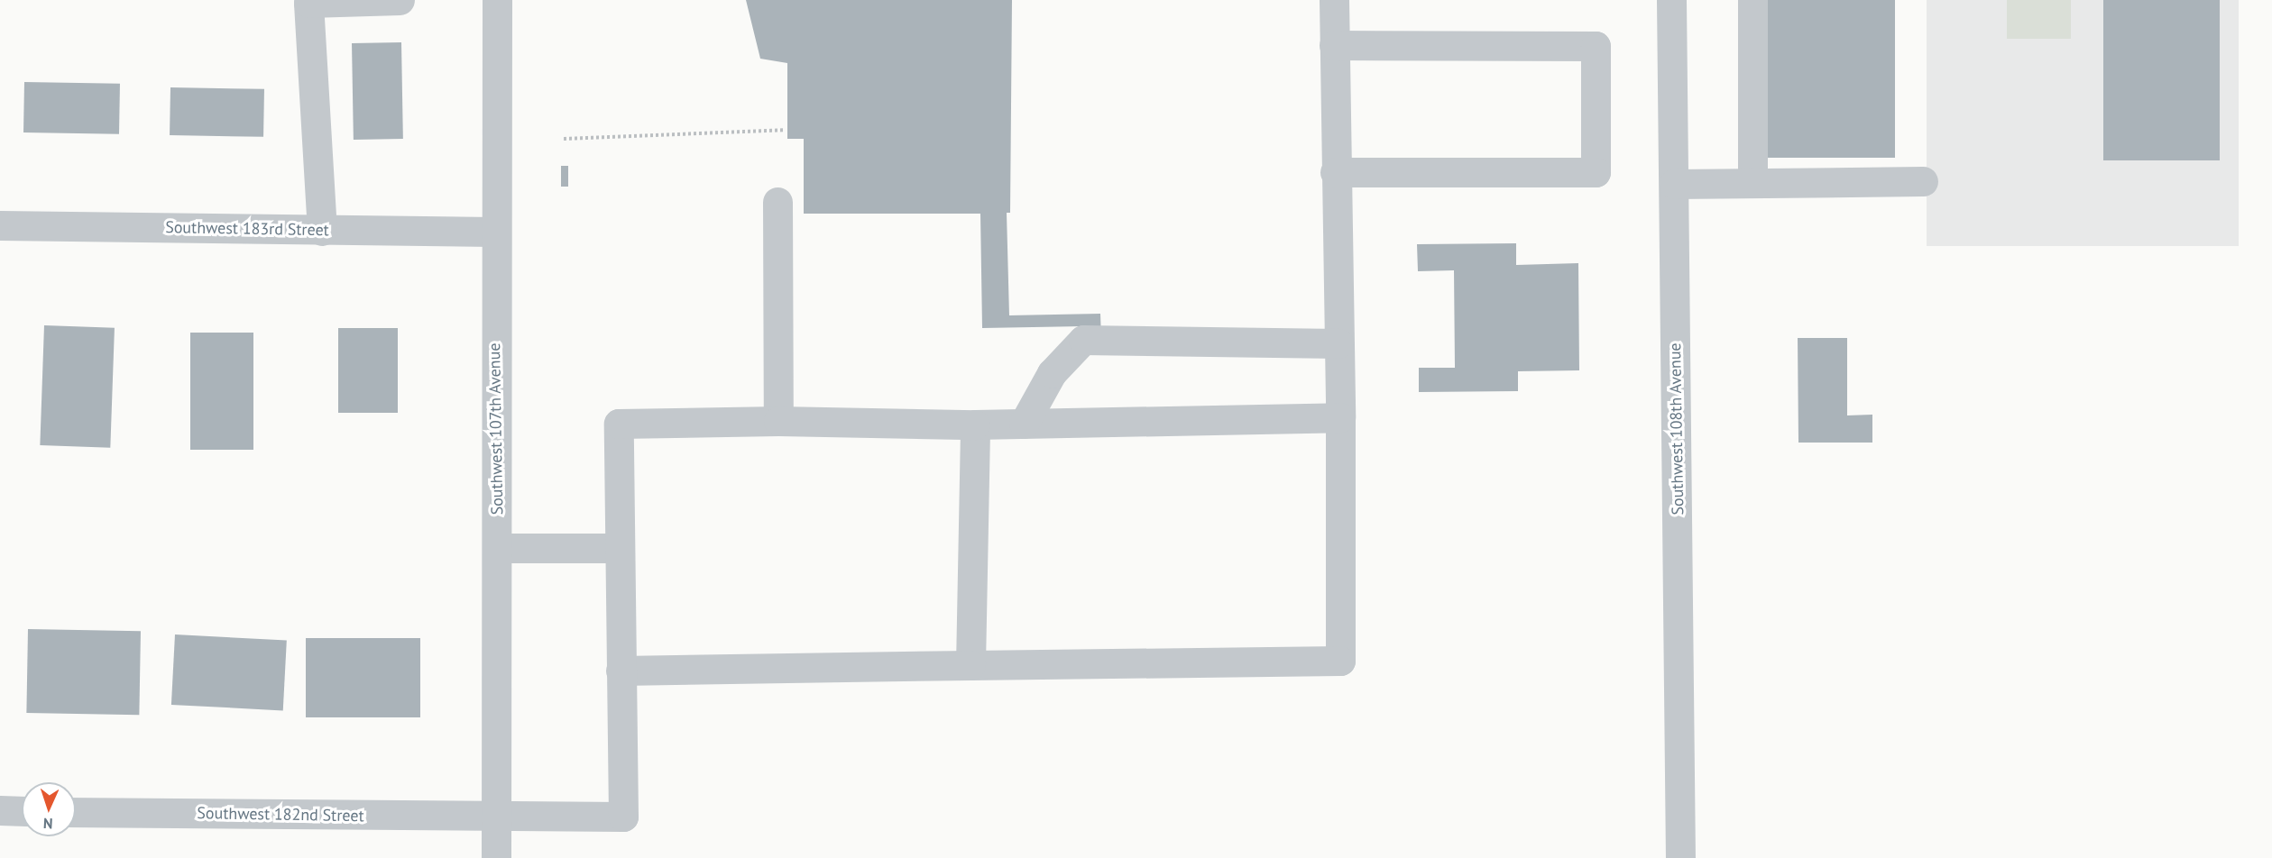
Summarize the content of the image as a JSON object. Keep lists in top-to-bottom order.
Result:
{
  "streets": {
    "street": [
      "Southwest 183rd Street",
      "Southwest 107th Avenue",
      "Southwest 108th Avenue",
      "Southwest 182nd Street"
    ]
  },
  "crossings": [
    ["Southwest 183rd Street", "Southwest 107th Avenue"],
    ["Southwest 107th Avenue", "Southwest 182nd Street"]
  ],
  "north": "bottom"
}
